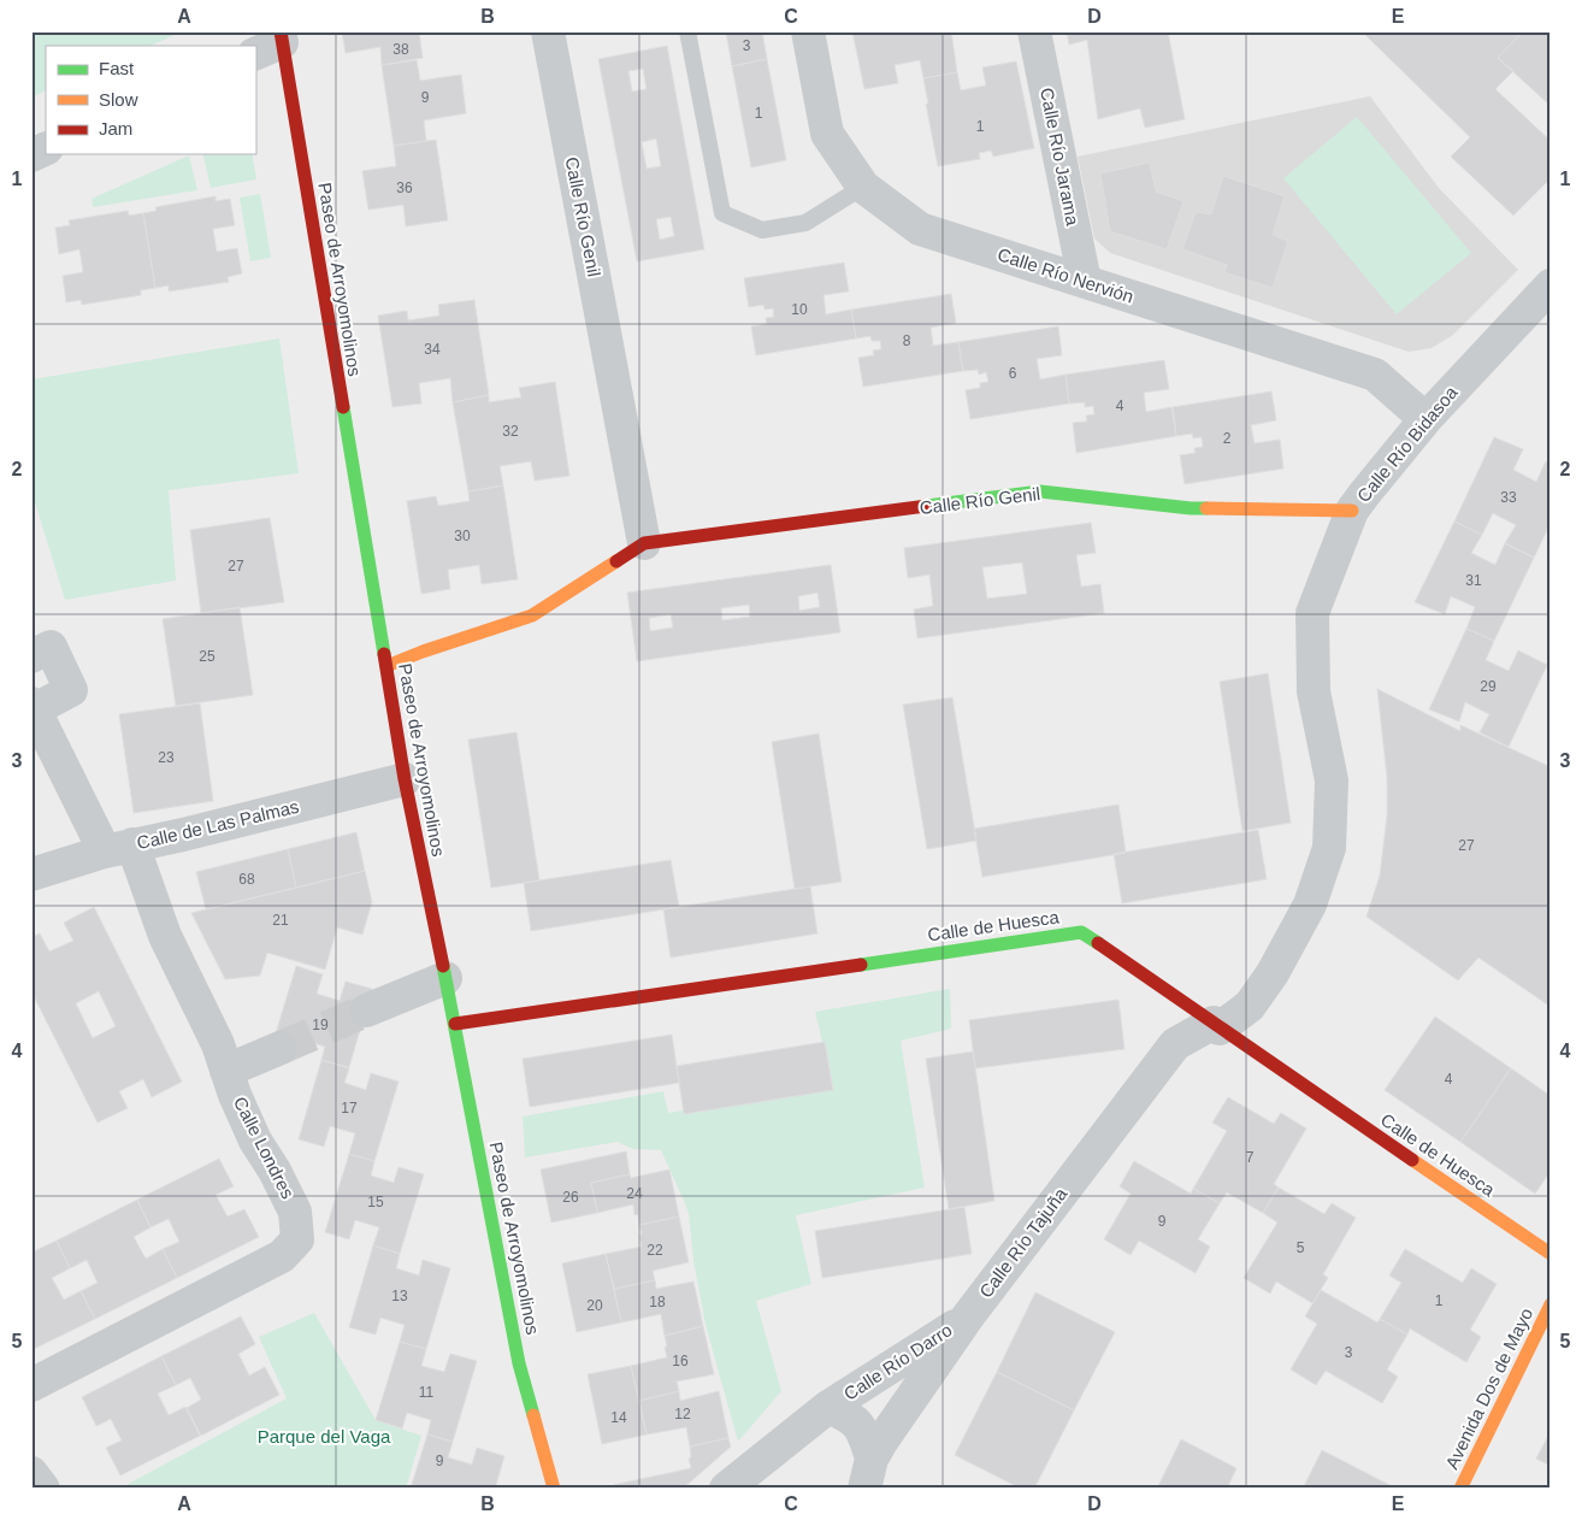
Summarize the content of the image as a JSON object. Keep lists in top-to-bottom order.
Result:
{
  "streets": {
    "street": [
      "Calle Río Jarama",
      "Calle Río Genil",
      "Calle Río Nervión",
      "Paseo de Arroyomolinos",
      "Calle Río Bidasoa",
      "Calle de Las Palmas",
      "Calle de Huesca",
      "Calle Londres",
      "Calle Río Tajuña",
      "Calle Río Darro",
      "Avenida Dos de Mayo"
    ]
  },
  "crossings": [
    ["Calle Río Jarama", "Calle Río Nervión"],
    ["Calle Río Genil", "Paseo de Arroyomolinos"],
    ["Calle Río Genil", "Calle Río Bidasoa"],
    ["Calle Río Nervión", "Calle Río Bidasoa"],
    ["Paseo de Arroyomolinos", "Calle de Las Palmas"],
    ["Paseo de Arroyomolinos", "Calle de Huesca"],
    ["Calle Río Bidasoa", "Calle de Huesca"],
    ["Calle Río Bidasoa", "Calle Río Tajuña"],
    ["Calle de Las Palmas", "Calle Londres"],
    ["Calle de Huesca", "Calle Río Tajuña"],
    ["Calle Río Tajuña", "Calle Río Darro"]
  ],
  "parks": ["Parque del Vaga"],
  "house_numbers": [
    "3",
    "38",
    "9",
    "1",
    "1",
    "36",
    "10",
    "8",
    "34",
    "6",
    "4",
    "32",
    "2",
    "33",
    "30",
    "27",
    "31",
    "25",
    "29",
    "23",
    "27",
    "68",
    "21",
    "19",
    "4",
    "17",
    "7",
    "24",
    "26",
    "15",
    "9",
    "5",
    "22",
    "13",
    "1",
    "18",
    "20",
    "3",
    "16",
    "11",
    "12",
    "14",
    "9"
  ],
  "legend": ["Fast", "Slow", "Jam"],
  "grid": {
    "columns": [
      "A",
      "B",
      "C",
      "D",
      "E"
    ],
    "rows": [
      "1",
      "2",
      "3",
      "4",
      "5"
    ]
  }
}
